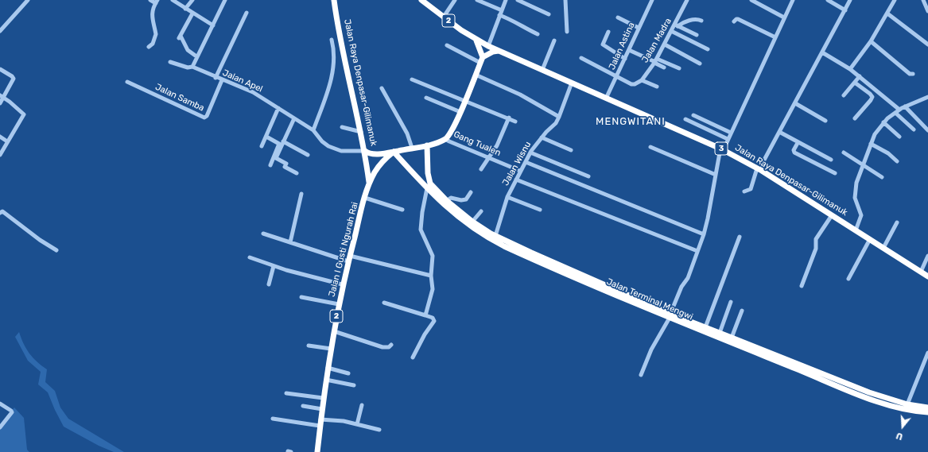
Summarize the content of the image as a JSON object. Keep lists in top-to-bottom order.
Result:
{
  "streets": {
    "highway": [
      "2",
      "Jalan Raya Denpasar-Gilimanuk",
      "3",
      "Jalan I Gusti Ngurah Rai",
      "Jalan Terminal Mengwi"
    ],
    "street": [
      "Jalan Madra",
      "Jalan Astina",
      "Jalan Apel",
      "Jalan Samba",
      "Gang Tualen",
      "Jalan Wisnu"
    ]
  },
  "crossings": [
    ["2", "Jalan Apel"],
    ["2", "Jalan Raya Denpasar-Gilimanuk"],
    ["2", "Jalan I Gusti Ngurah Rai"],
    ["2", "Jalan Terminal Mengwi"],
    ["Jalan Astina", "Jalan Raya Denpasar-Gilimanuk"],
    ["Jalan Apel", "Jalan Raya Denpasar-Gilimanuk"],
    ["Jalan Apel", "Jalan Samba"],
    ["Jalan Raya Denpasar-Gilimanuk", "Gang Tualen"],
    ["Jalan Raya Denpasar-Gilimanuk", "Jalan Wisnu"],
    ["Jalan Raya Denpasar-Gilimanuk", "Jalan Terminal Mengwi"],
    ["Gang Tualen", "Jalan Wisnu"],
    ["Jalan Wisnu", "Jalan Terminal Mengwi"]
  ],
  "districts": ["MENGWITANI"],
  "north": "bottom"
}
